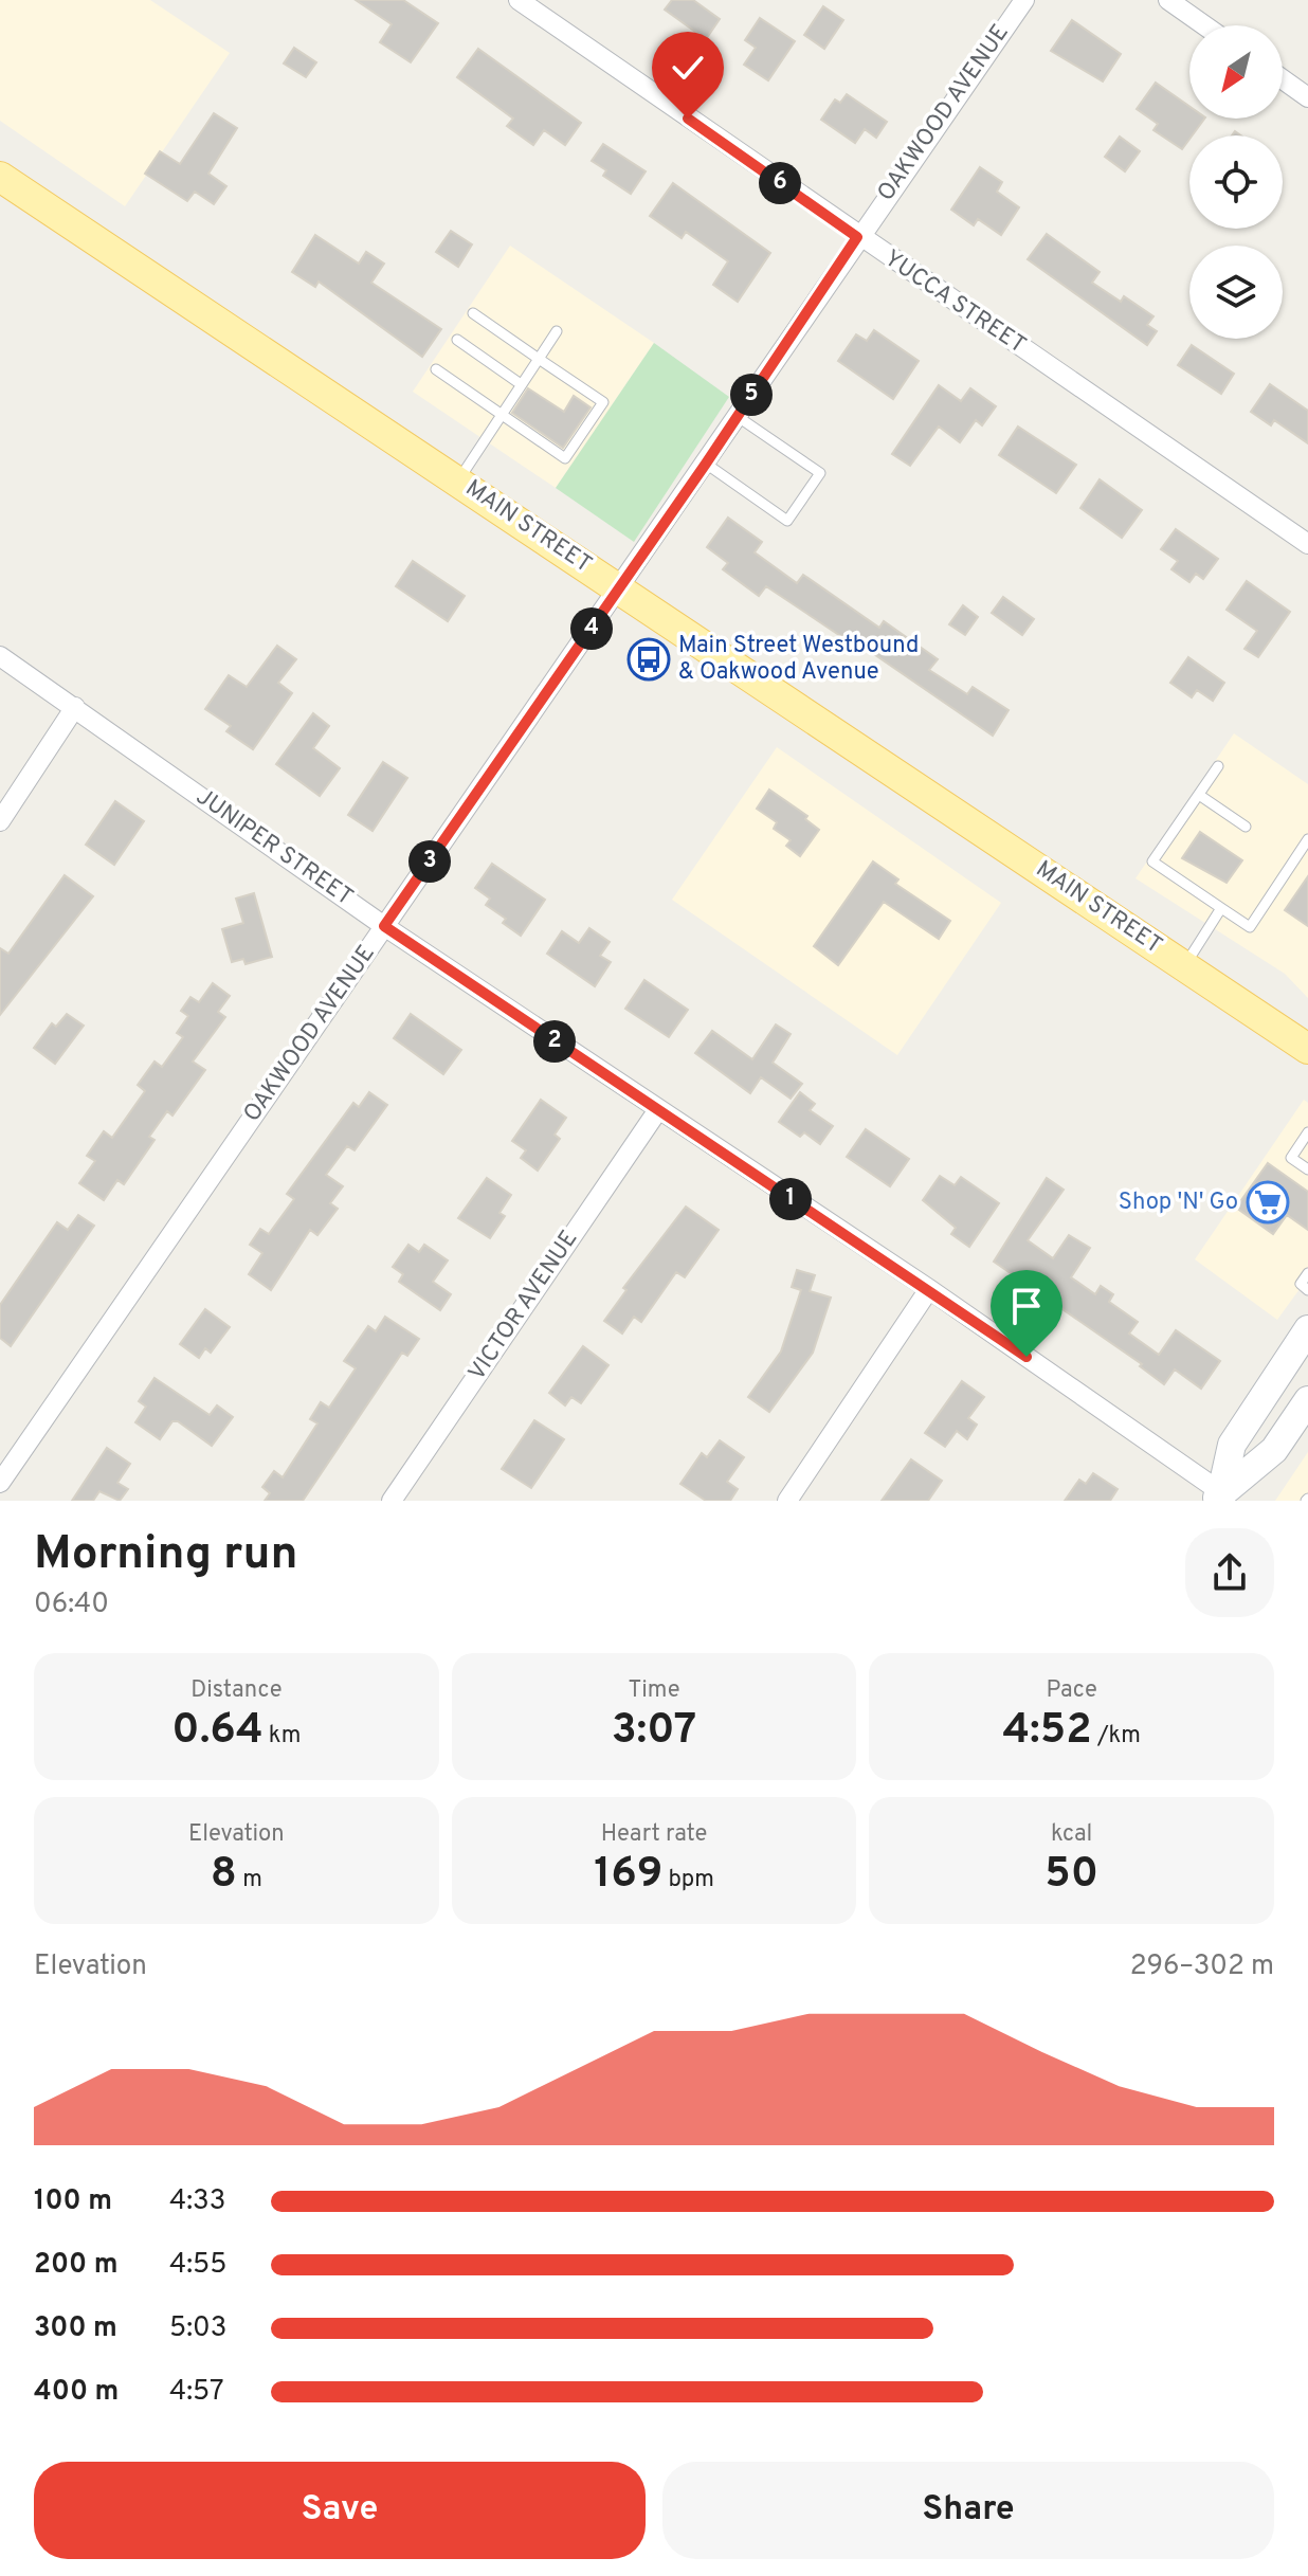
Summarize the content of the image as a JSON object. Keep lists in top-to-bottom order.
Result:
{
  "streets": {
    "main road": ["MAIN STREET"],
    "street": [
      "OAKWOOD AVENUE",
      "YUCCA STREET",
      "JUNIPER STREET",
      "VICTOR AVENUE"
    ]
  },
  "crossings": [
    ["OAKWOOD AVENUE", "YUCCA STREET"],
    ["OAKWOOD AVENUE", "MAIN STREET"],
    ["OAKWOOD AVENUE", "JUNIPER STREET"],
    ["JUNIPER STREET", "VICTOR AVENUE"]
  ],
  "places": {
    "bus stop": ["Main Street Westbound & Oakwood Avenue"],
    "supermarket": ["Shop 'N' Go"]
  },
  "north": "bottom left",
  "page": {
    "pins": [
      "6",
      "5",
      "4",
      "3",
      "2",
      "1"
    ],
    "heading": ["Morning run", "06:40"],
    "stats": [
      ["Distance", "0.64 km"],
      ["Time", "3:07"],
      ["Pace", "4:52 /km"],
      ["Elevation", "8 m"],
      ["Heart rate", "169 bpm"],
      ["kcal", "50"]
    ],
    "chart": ["Elevation", "296–302 m"],
    "list": [
      {
        "name": "100 m",
        "note": "4:33"
      },
      {
        "name": "200 m",
        "note": "4:55"
      },
      {
        "name": "300 m",
        "note": "5:03"
      },
      {
        "name": "400 m",
        "note": "4:57"
      }
    ],
    "buttons": ["Save", "Share"]
  }
}
